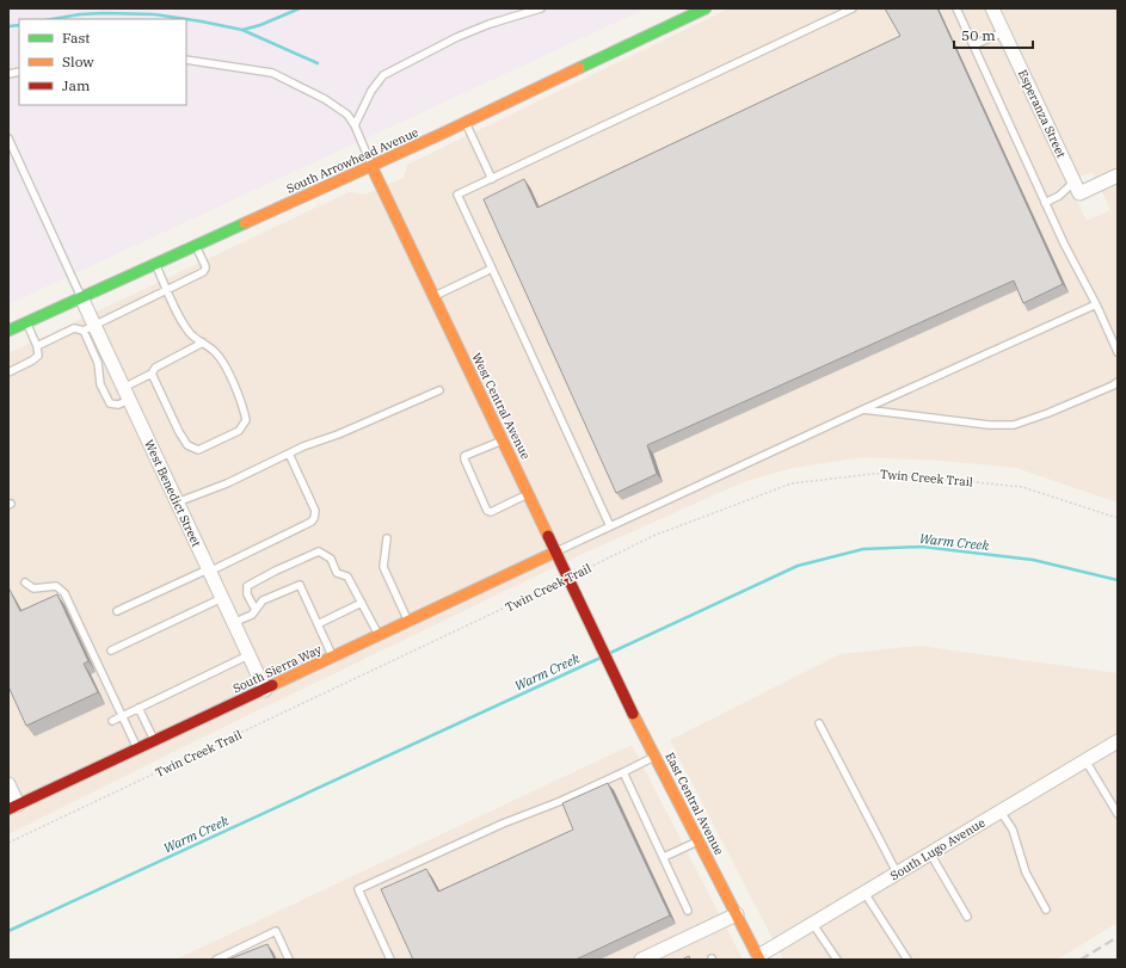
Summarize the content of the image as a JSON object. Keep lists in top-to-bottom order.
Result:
{
  "streets": {
    "street": [
      "Esperanza Street",
      "South Arrowhead Avenue",
      "West Central Avenue",
      "West Benedict Street",
      "South Sierra Way",
      "East Central Avenue",
      "South Lugo Avenue"
    ],
    "path": ["Twin Creek Trail"]
  },
  "crossings": [
    ["South Arrowhead Avenue", "West Central Avenue"],
    ["South Arrowhead Avenue", "West Benedict Street"],
    ["West Central Avenue", "Twin Creek Trail"],
    ["West Central Avenue", "South Sierra Way"],
    ["West Central Avenue", "East Central Avenue"],
    ["West Benedict Street", "South Sierra Way"],
    ["East Central Avenue", "South Lugo Avenue"]
  ],
  "water": ["Warm Creek"],
  "legend": ["Fast", "Slow", "Jam"],
  "scale_bar": "50 m"
}
